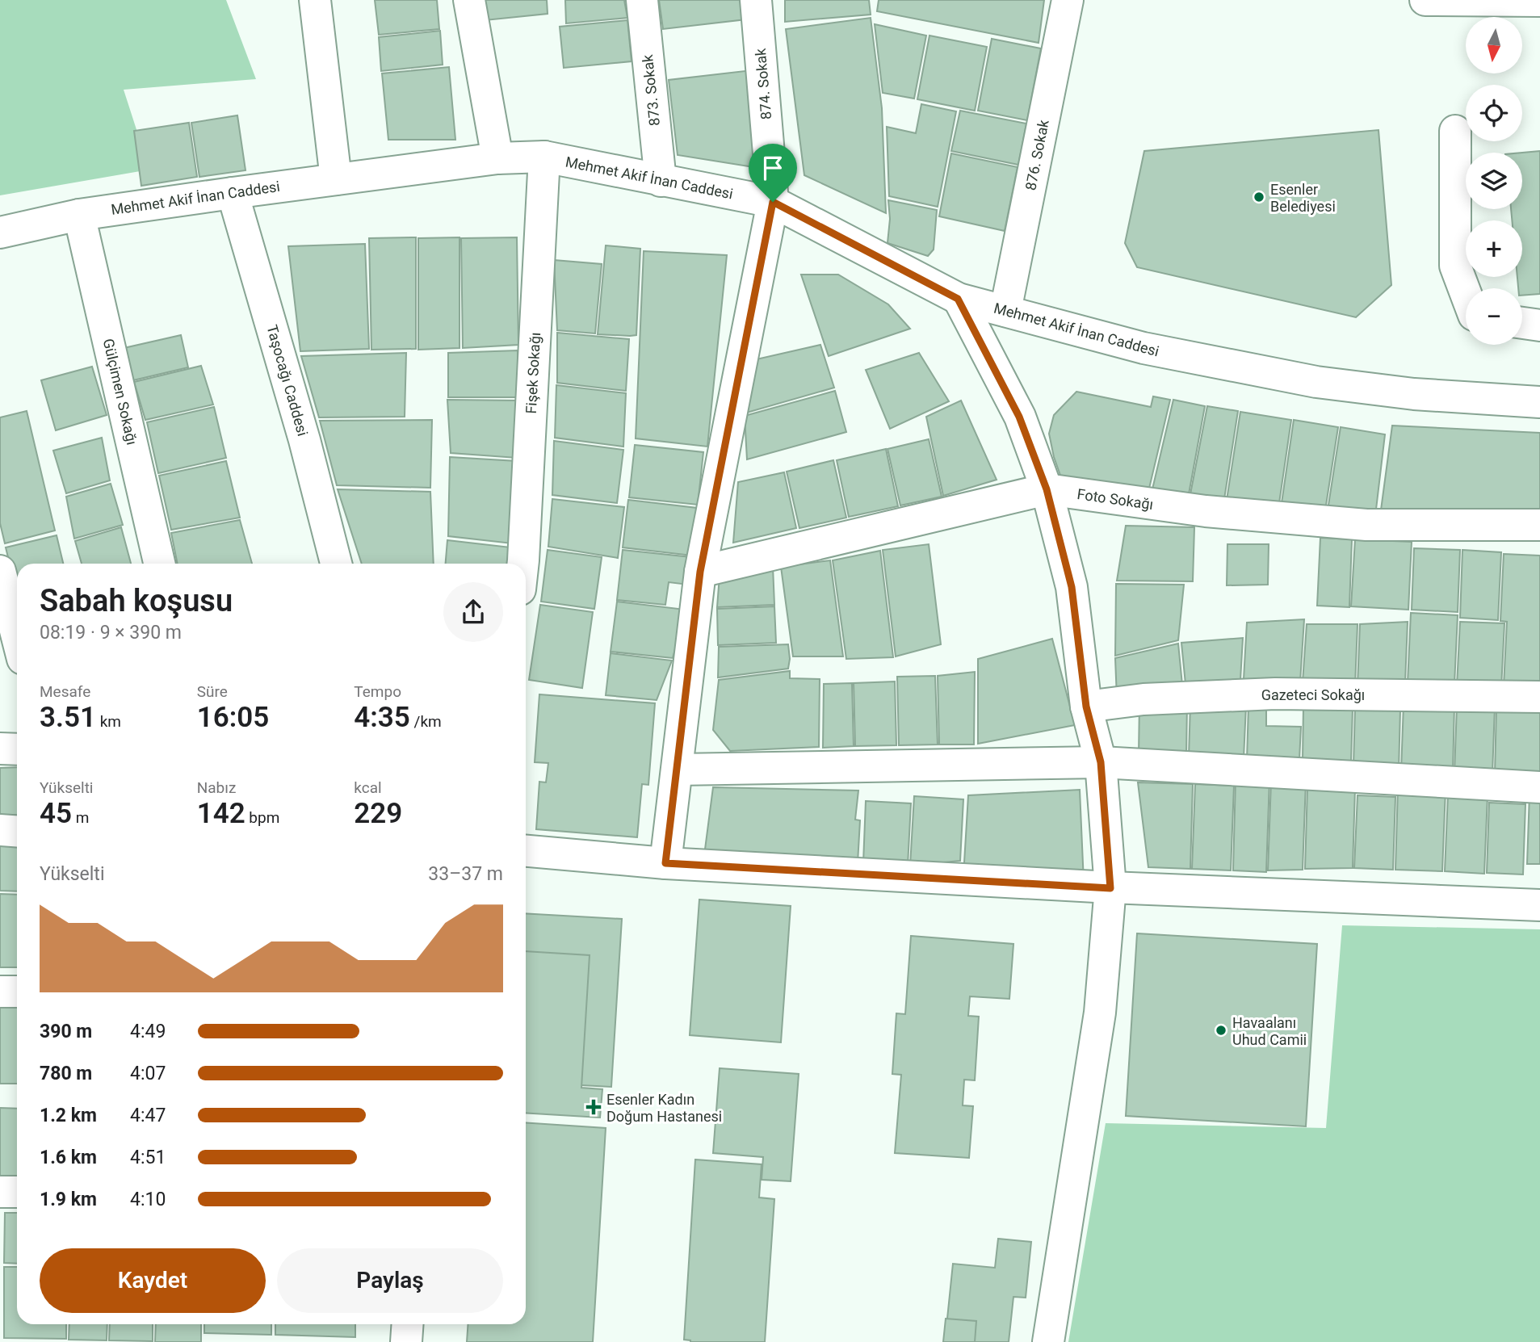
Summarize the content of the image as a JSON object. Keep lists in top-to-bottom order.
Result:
{
  "streets": {
    "street": [
      "874. Sokak",
      "873. Sokak",
      "876. Sokak",
      "Mehmet Akif İnan Caddesi",
      "Fişek Sokağı",
      "Taşocağı Caddesi",
      "Gülçimen Sokağı",
      "Foto Sokağı",
      "Gazeteci Sokağı"
    ]
  },
  "crossings": [
    ["874. Sokak", "Mehmet Akif İnan Caddesi"],
    ["874. Sokak", "Foto Sokağı"],
    ["873. Sokak", "Mehmet Akif İnan Caddesi"],
    ["876. Sokak", "Mehmet Akif İnan Caddesi"],
    ["Mehmet Akif İnan Caddesi", "Fişek Sokağı"],
    ["Mehmet Akif İnan Caddesi", "Taşocağı Caddesi"],
    ["Mehmet Akif İnan Caddesi", "Gülçimen Sokağı"]
  ],
  "places": {
    "other": ["Esenler Belediyesi", "Havaalanı Uhud Camii"],
    "health": ["Esenler Kadın Doğum Hastanesi"]
  },
  "north": "bottom",
  "page": {
    "map_buttons": ["+", "−"],
    "heading": ["Sabah koşusu", "08:19 · 9 × 390 m"],
    "stats": [
      ["Mesafe", "3.51 km"],
      ["Süre", "16:05"],
      ["Tempo", "4:35 /km"],
      ["Yükselti", "45 m"],
      ["Nabız", "142 bpm"],
      ["kcal", "229"]
    ],
    "chart": ["Yükselti", "33–37 m"],
    "list": [
      {
        "name": "390 m",
        "note": "4:49"
      },
      {
        "name": "780 m",
        "note": "4:07"
      },
      {
        "name": "1.2 km",
        "note": "4:47"
      },
      {
        "name": "1.6 km",
        "note": "4:51"
      },
      {
        "name": "1.9 km",
        "note": "4:10"
      }
    ],
    "buttons": ["Kaydet", "Paylaş"]
  }
}
